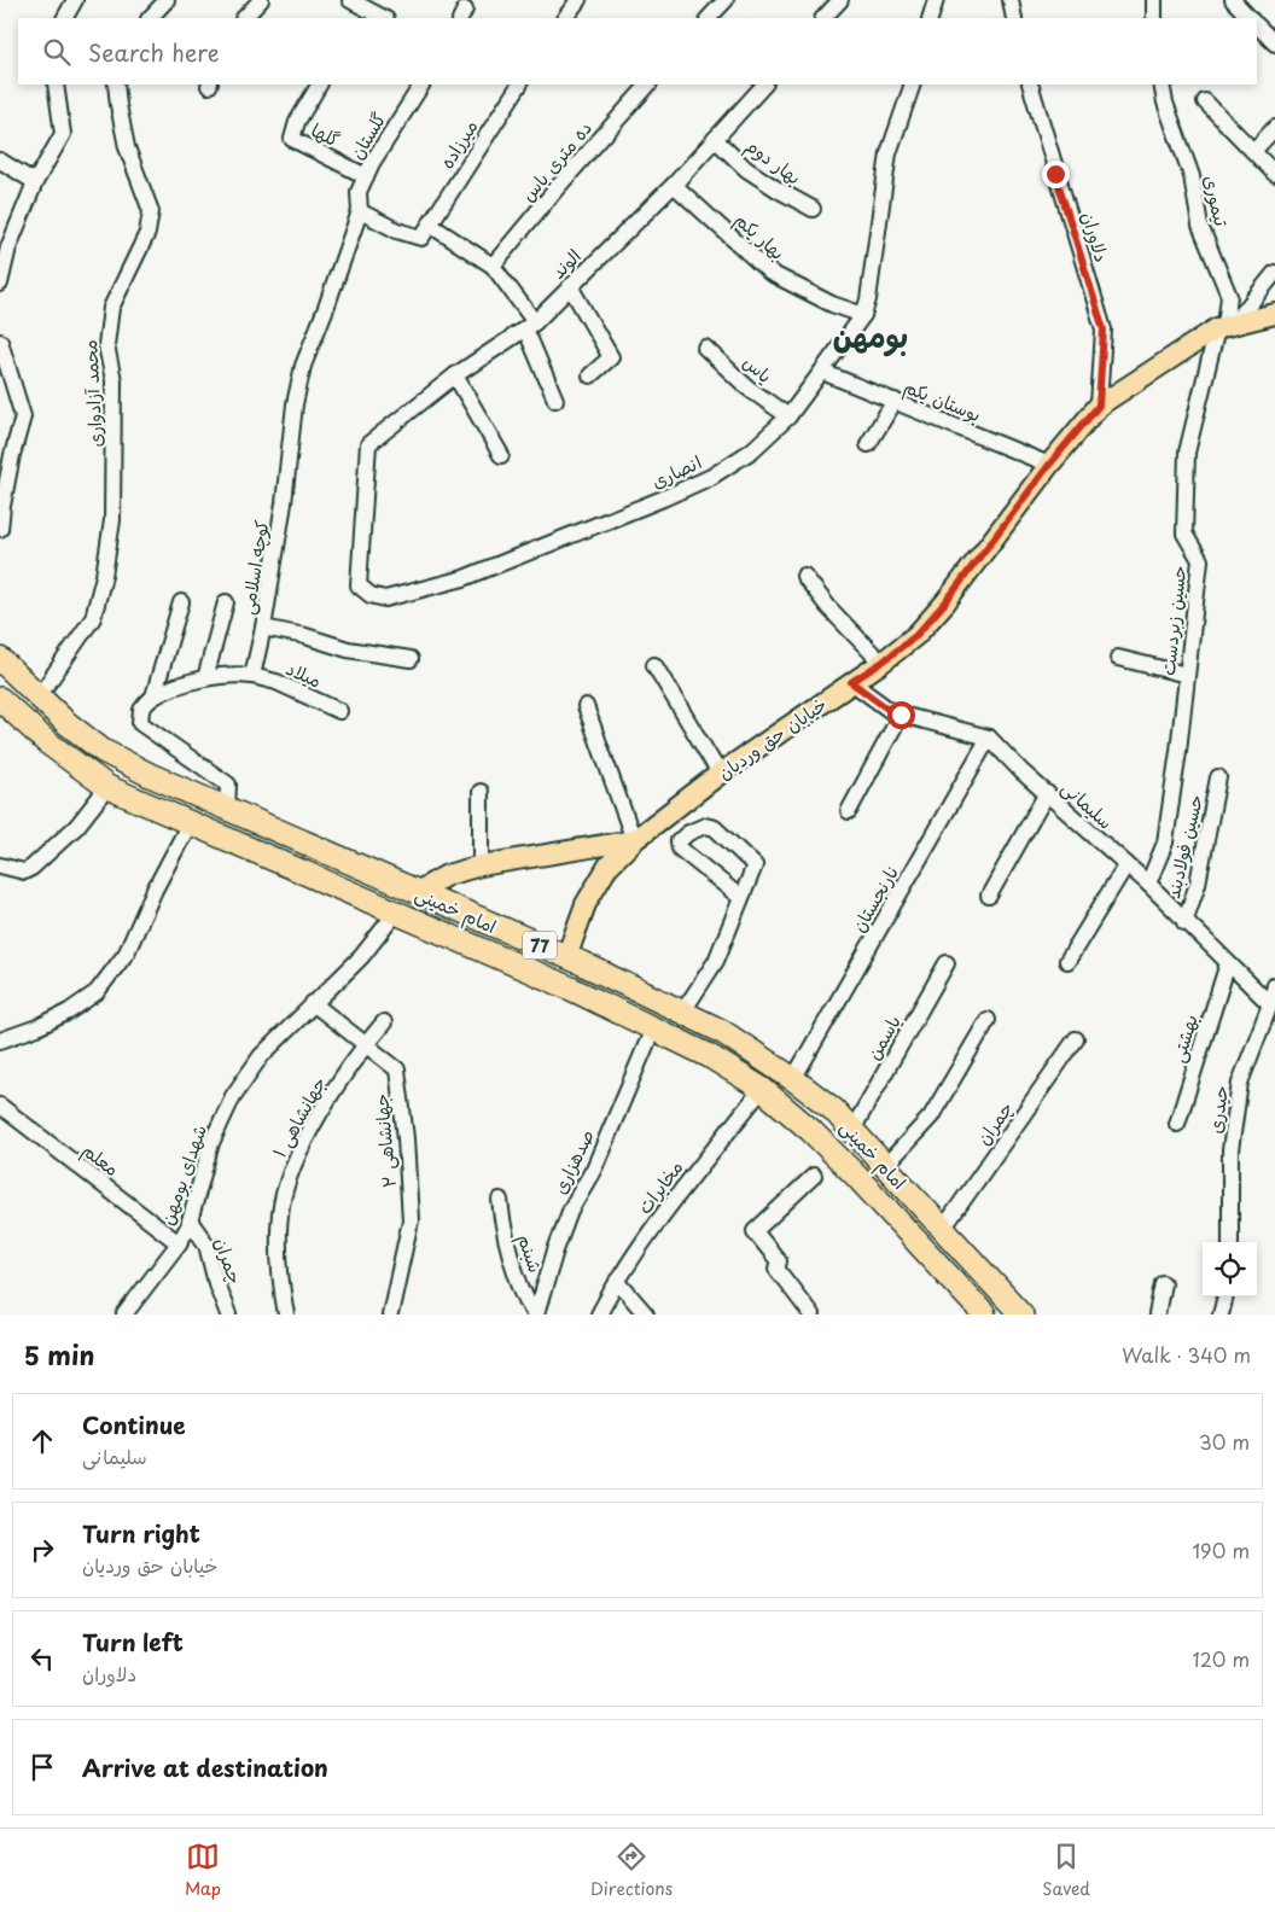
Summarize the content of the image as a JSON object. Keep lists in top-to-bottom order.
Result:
{
  "streets": {
    "highway": ["امام خمینی", "77"],
    "main road": ["خیابان حق وردیان"],
    "street": [
      "گلها",
      "گلستان",
      "میرزاده",
      "ده متری یاس",
      "بهار دوم",
      "تیموری",
      "بهار یکم",
      "دلاوران",
      "الوند",
      "یاس",
      "محمد آزادواری",
      "بوستان یکم",
      "انصاری",
      "کوچه اسلامی",
      "حسین زبردست",
      "میلاد",
      "سلیمانی",
      "حسین فولادبند",
      "نارنجستان",
      "یاسمن",
      "بهشتی",
      "حیدری",
      "جهانشاهی ۱",
      "چمران",
      "جهانشاهی ۲",
      "معلم",
      "صدهزاری",
      "شهدای بومهن",
      "مخابرات",
      "شبنم"
    ]
  },
  "crossings": [
    ["گلها", "گلستان"],
    ["گلستان", "کوچه اسلامی"],
    ["بهار دوم", "الوند"],
    ["تیموری", "حسین زبردست"],
    ["تیموری", "خیابان حق وردیان"],
    ["بهار یکم", "الوند"],
    ["بهار یکم", "انصاری"],
    ["دلاوران", "خیابان حق وردیان"],
    ["الوند", "انصاری"],
    ["یاس", "انصاری"],
    ["محمد آزادواری", "امام خمینی"],
    ["بوستان یکم", "انصاری"],
    ["بوستان یکم", "خیابان حق وردیان"],
    ["کوچه اسلامی", "میلاد"],
    ["حسین زبردست", "خیابان حق وردیان"],
    ["حسین زبردست", "سلیمانی"],
    ["خیابان حق وردیان", "سلیمانی"],
    ["خیابان حق وردیان", "امام خمینی"],
    ["سلیمانی", "حسین فولادبند"],
    ["سلیمانی", "نارنجستان"],
    ["سلیمانی", "بهشتی"],
    ["سلیمانی", "حیدری"],
    ["نارنجستان", "امام خمینی"],
    ["امام خمینی", "یاسمن"],
    ["امام خمینی", "چمران"],
    ["امام خمینی", "صدهزاری"],
    ["امام خمینی", "شهدای بومهن"],
    ["امام خمینی", "مخابرات"],
    ["جهانشاهی ۱", "جهانشاهی ۲"],
    ["چمران", "شهدای بومهن"],
    ["جهانشاهی ۲", "شهدای بومهن"],
    ["معلم", "شهدای بومهن"],
    ["صدهزاری", "شبنم"]
  ],
  "districts": ["بومهن"],
  "page": {
    "search": "Search here",
    "heading": ["5 min", "Walk · 340 m"],
    "list": [
      ["Continue", "سلیمانی", "30 m"],
      ["Turn right", "خیابان حق وردیان", "190 m"],
      ["Turn left", "دلاوران", "120 m"],
      "Arrive at destination"
    ],
    "nav": ["Map", "Directions", "Saved"]
  }
}
